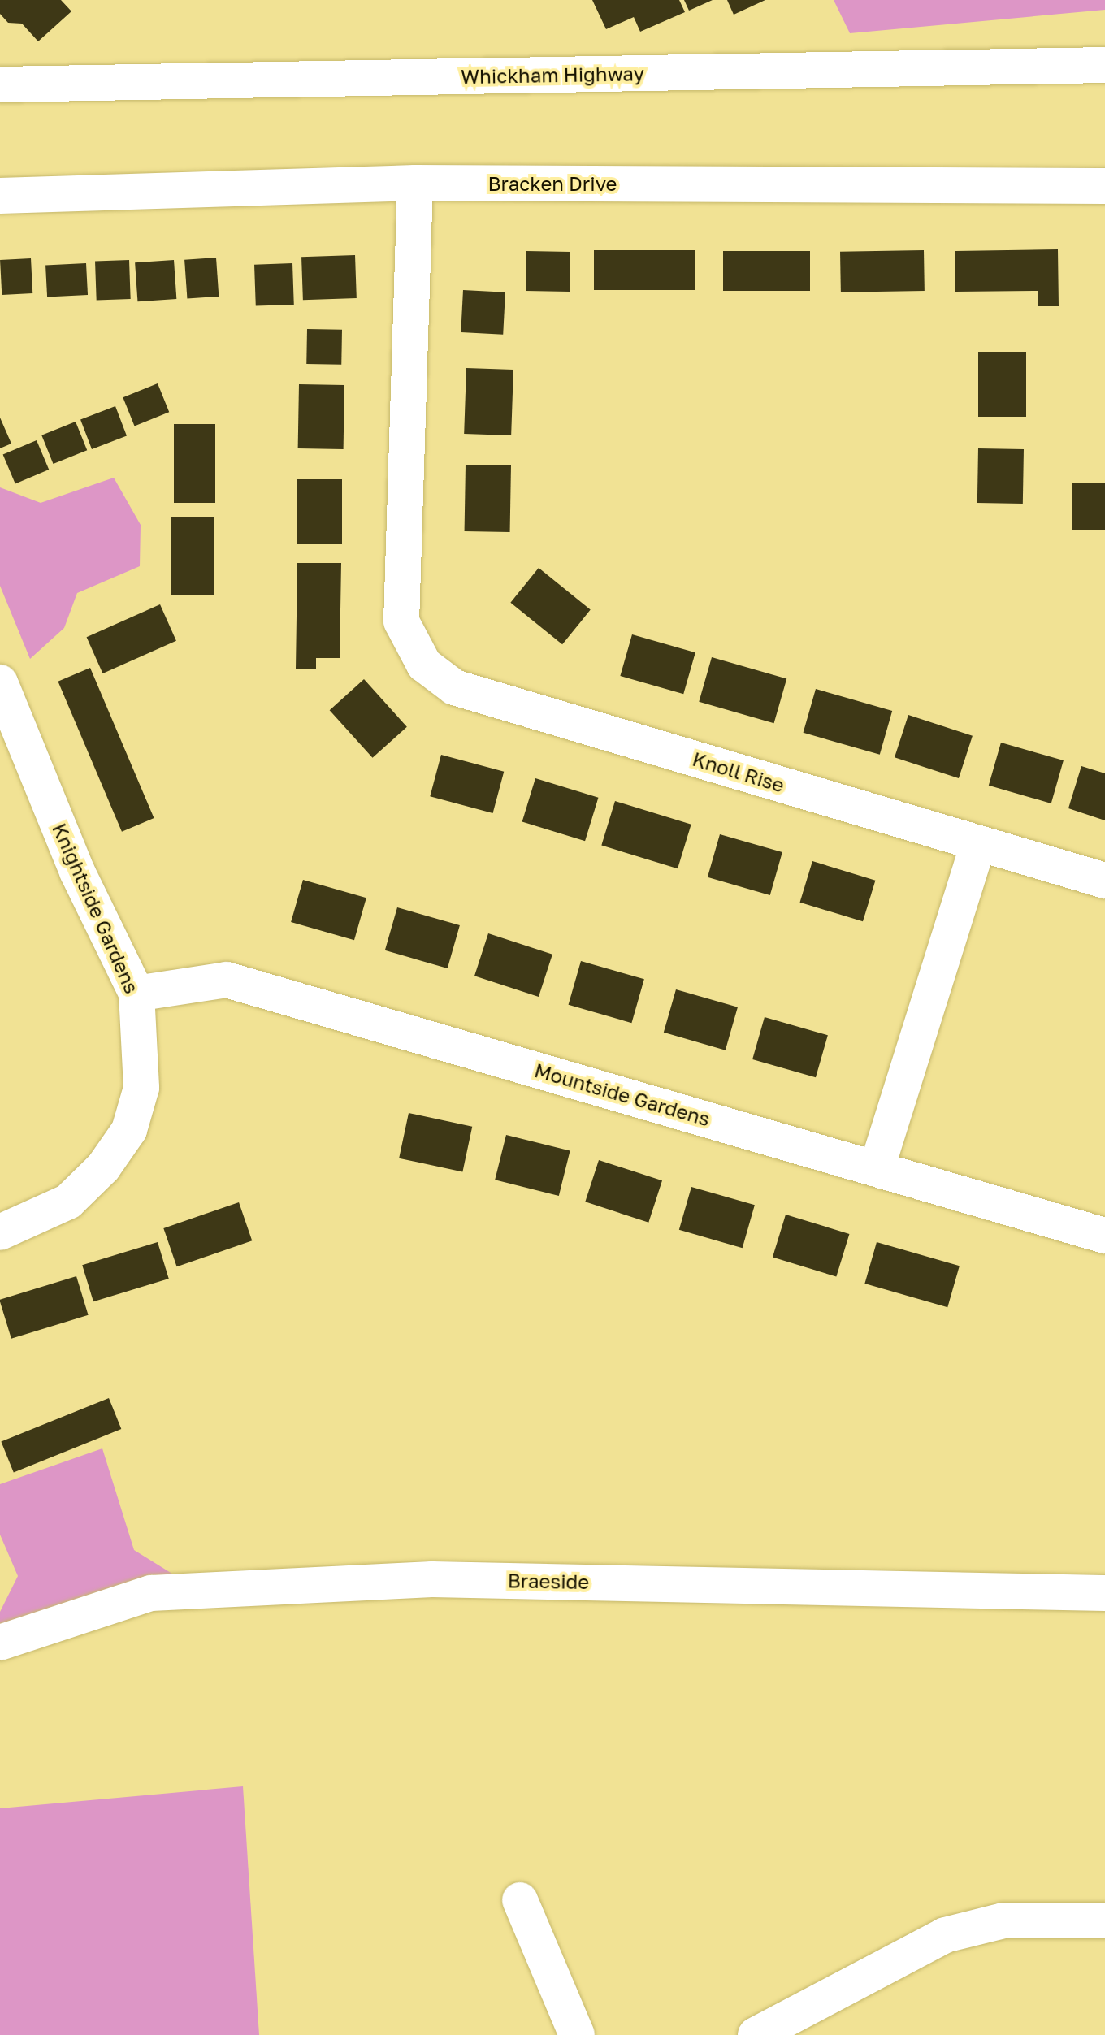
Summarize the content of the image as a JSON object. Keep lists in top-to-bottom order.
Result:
{
  "streets": {
    "street": [
      "Whickham Highway",
      "Bracken Drive",
      "Knoll Rise",
      "Knightside Gardens",
      "Mountside Gardens",
      "Braeside"
    ]
  },
  "crossings": [
    ["Bracken Drive", "Knoll Rise"],
    ["Knightside Gardens", "Mountside Gardens"]
  ]
}
